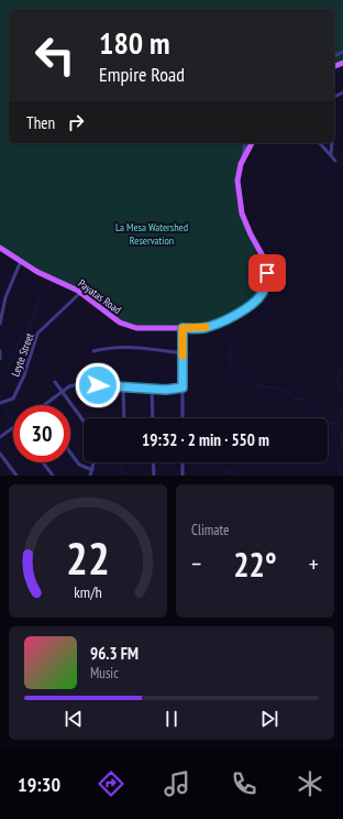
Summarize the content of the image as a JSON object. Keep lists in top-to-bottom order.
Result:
{
  "streets": {
    "main road": ["Payatas Road"],
    "street": ["Leyte Street"]
  },
  "crossings": [
    ["Payatas Road", "Leyte Street"]
  ],
  "parks": ["La Mesa Watershed Reservation"],
  "page": {
    "turn": ["180 m", "Empire Road"],
    "then": "Then",
    "limit": "30",
    "trip": "19:32 · 2 min · 550 m",
    "tile": "Climate",
    "heat": ["−", "22°", "+"],
    "song": ["96.3 FM", "Music"],
    "tabs": "19:30",
    "gauge": ["22", "km/h"]
  }
}
